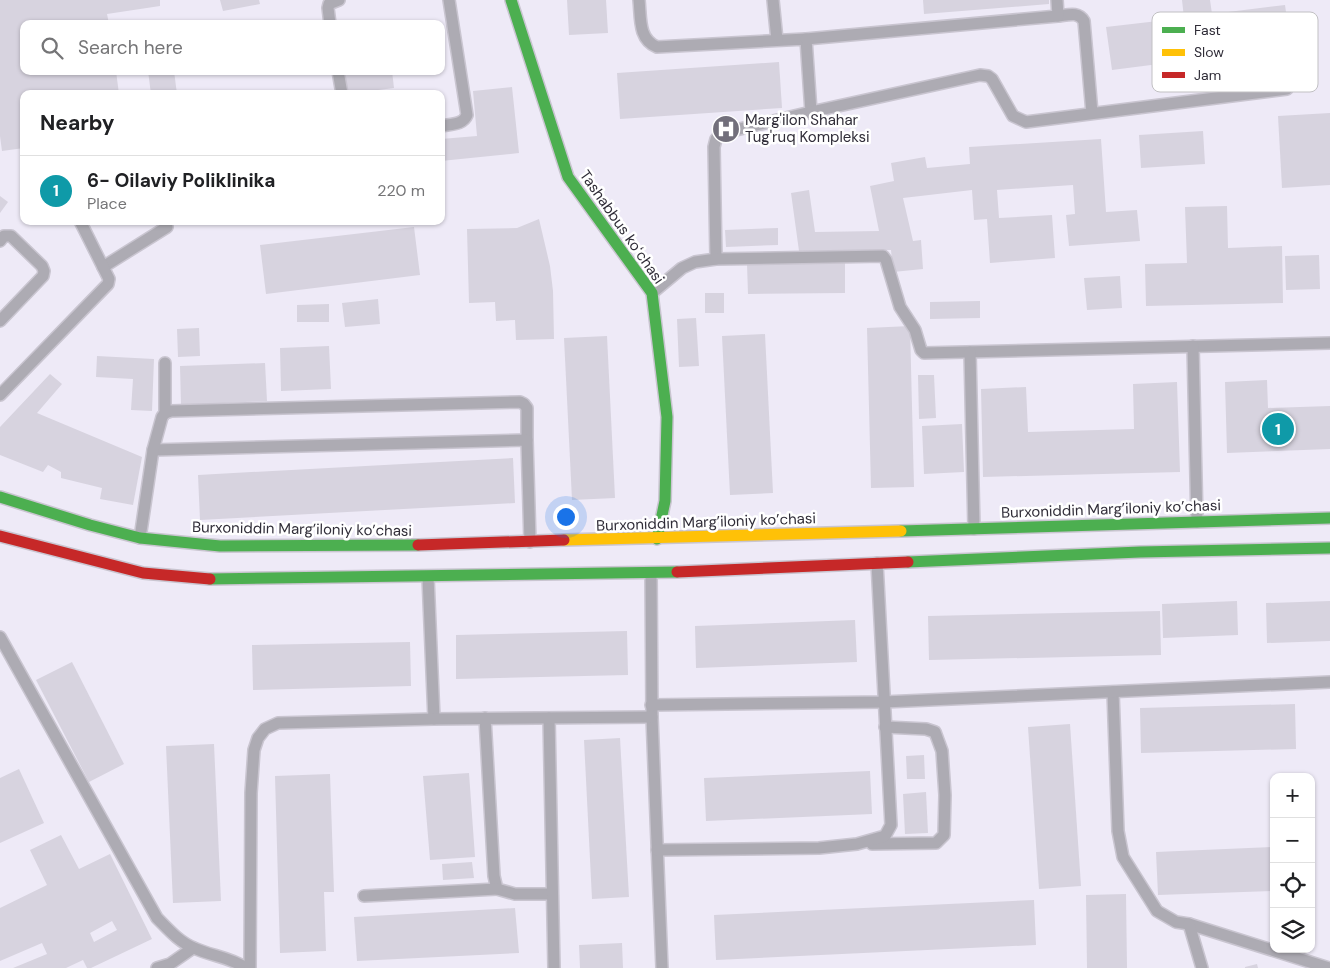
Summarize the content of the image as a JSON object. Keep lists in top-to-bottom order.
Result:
{
  "streets": {
    "main road": ["Tashabbus koʻchasi", "Burxoniddin Marg’iloniy ko’chasi"]
  },
  "crossings": [
    ["Tashabbus koʻchasi", "Burxoniddin Marg’iloniy ko’chasi"]
  ],
  "places": {
    "hospital": ["Marg'ilon Shahar Tug'ruq Kompleksi"]
  },
  "legend": ["Fast", "Slow", "Jam"],
  "page": {
    "search": "Search here",
    "heading": "Nearby",
    "list": [
      {
        "mark": "1",
        "name": "6- Oilaviy Poliklinika",
        "note": "Place",
        "value": "220 m"
      }
    ],
    "pins": "1",
    "map_buttons": ["+", "−"]
  }
}
